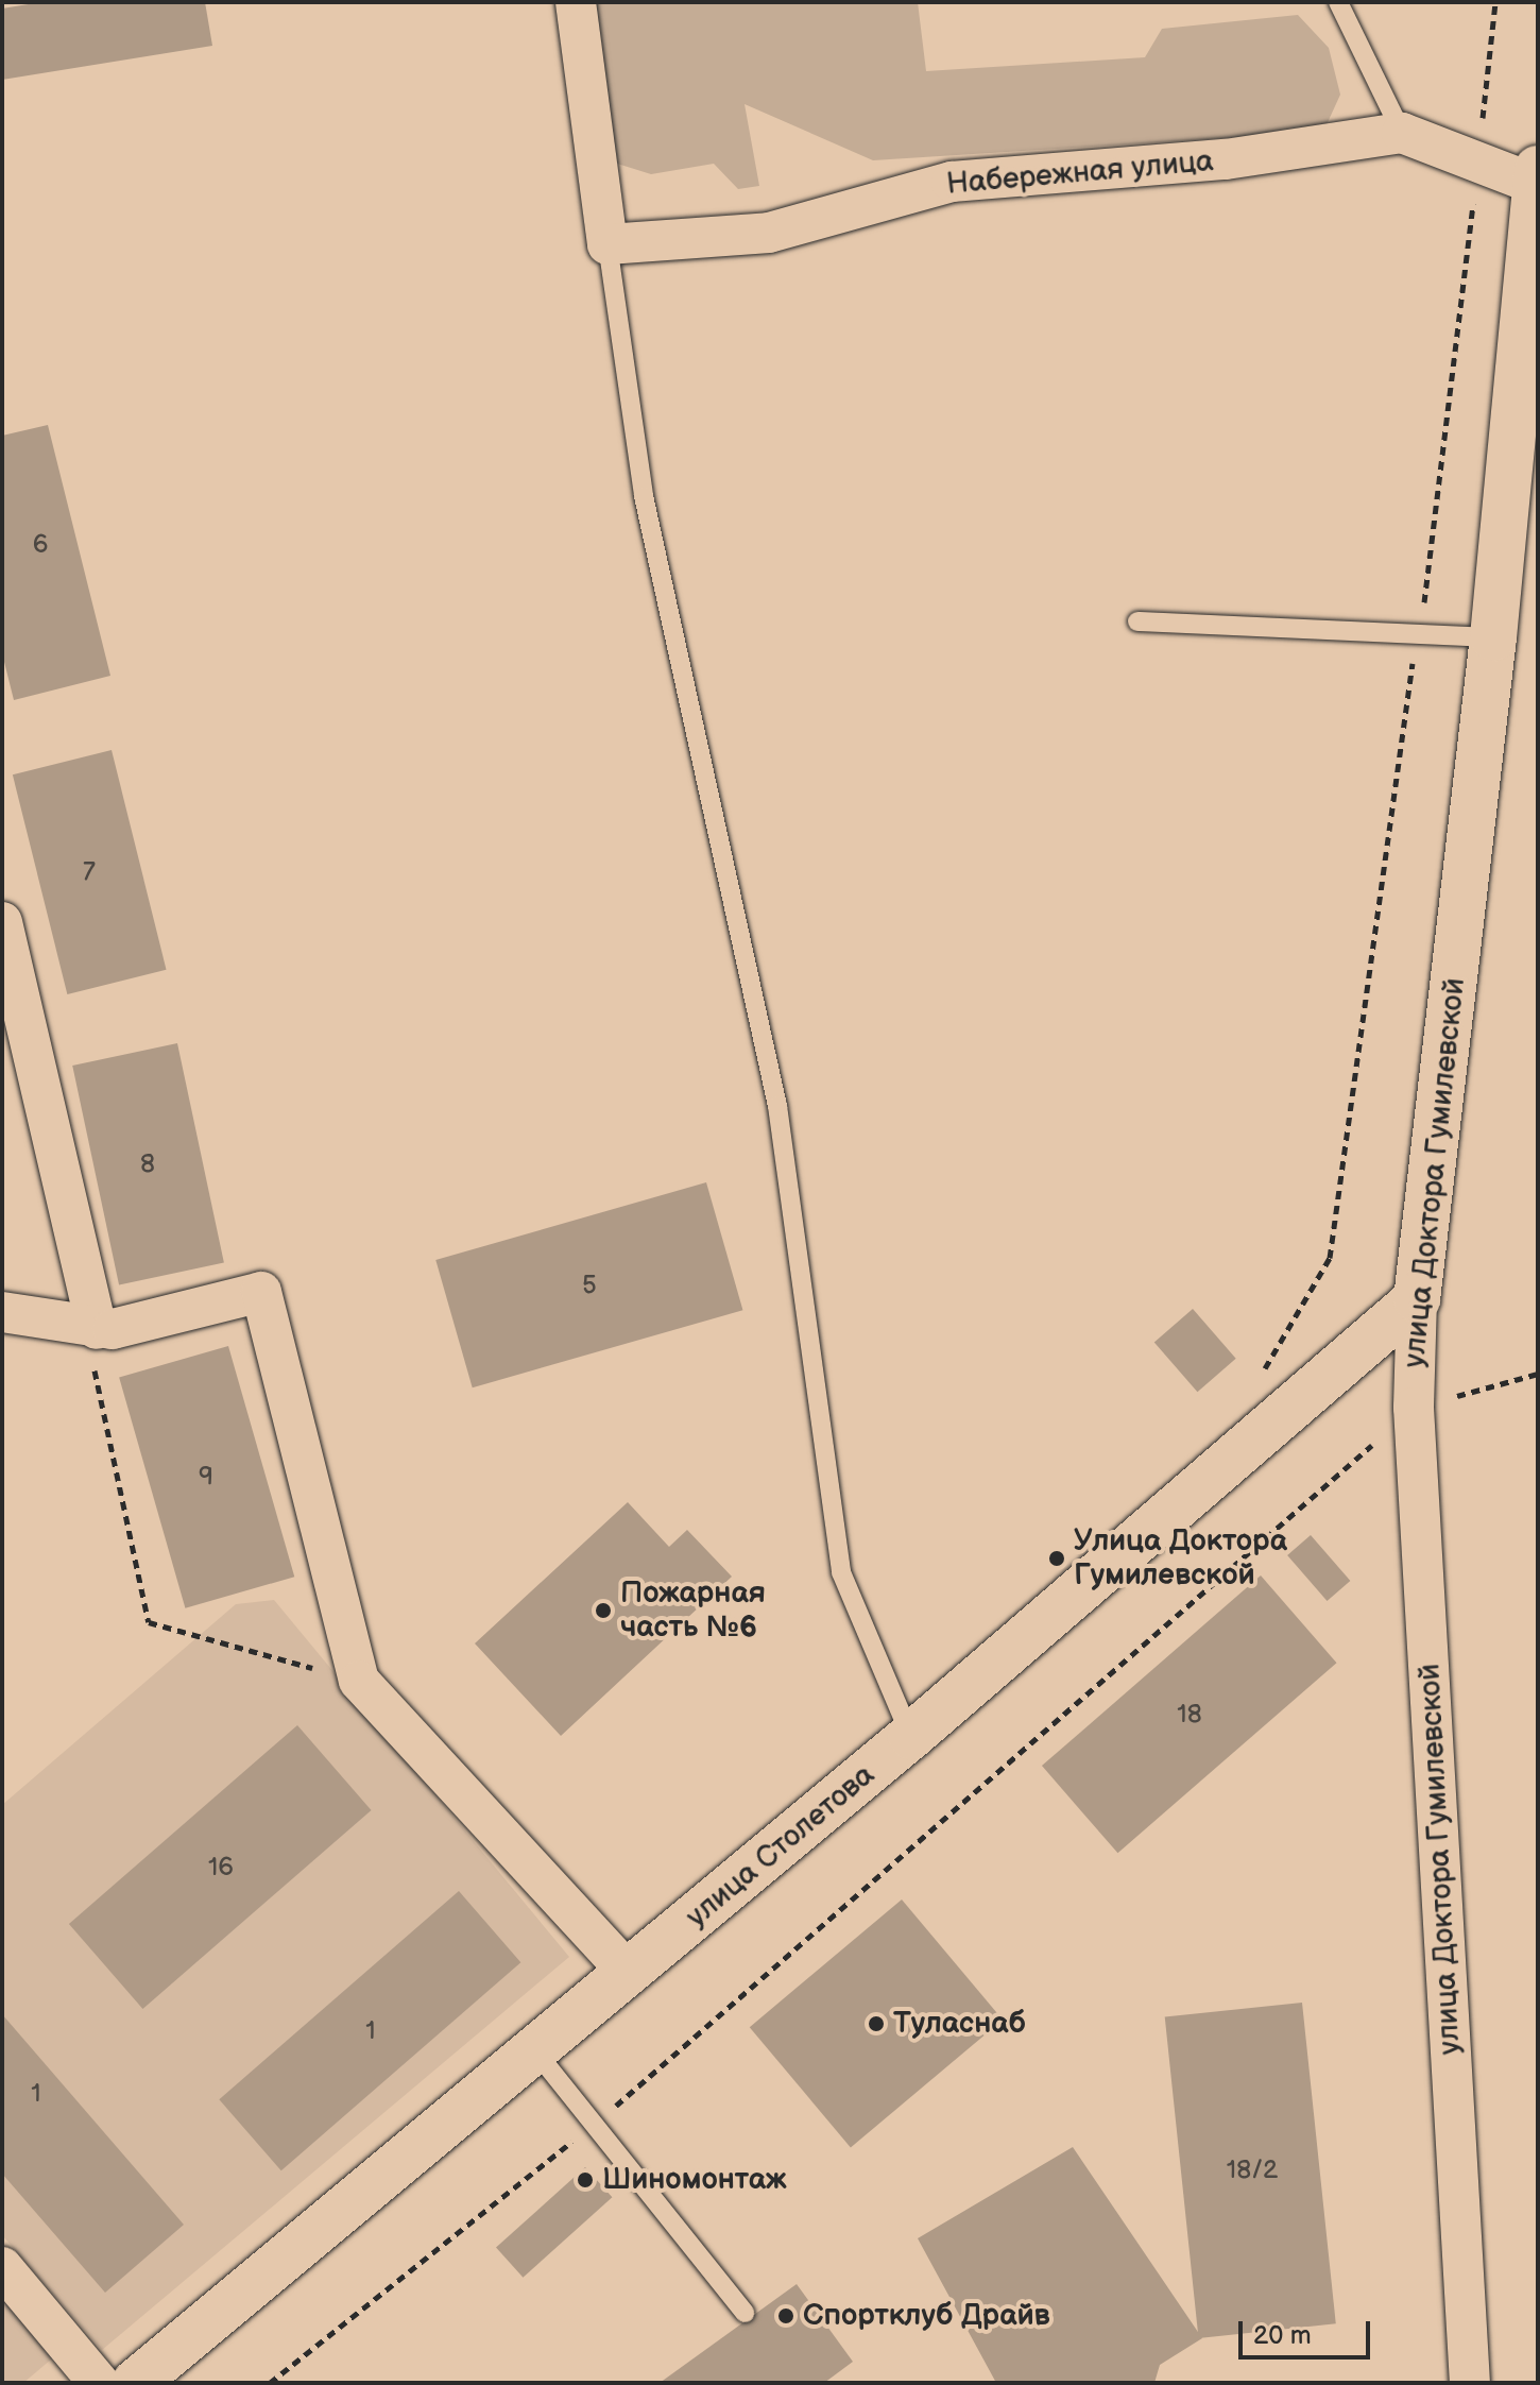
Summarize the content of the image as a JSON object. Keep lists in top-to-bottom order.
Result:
{
  "streets": {
    "main road": ["улица Доктора Гумилевской", "улица Столетова"],
    "street": ["Набережная улица"]
  },
  "crossings": [
    ["Набережная улица", "улица Доктора Гумилевской"],
    ["улица Доктора Гумилевской", "улица Столетова"]
  ],
  "places": [
    "Улица Доктора Гумилевской",
    "Пожарная часть №6",
    "Туласнаб",
    "Шиномонтаж",
    "Спортклуб Драйв"
  ],
  "house_numbers": [
    "6",
    "7",
    "8",
    "5",
    "9",
    "18",
    "16",
    "1",
    "1",
    "18/2"
  ],
  "scale_bar": "20 m"
}
